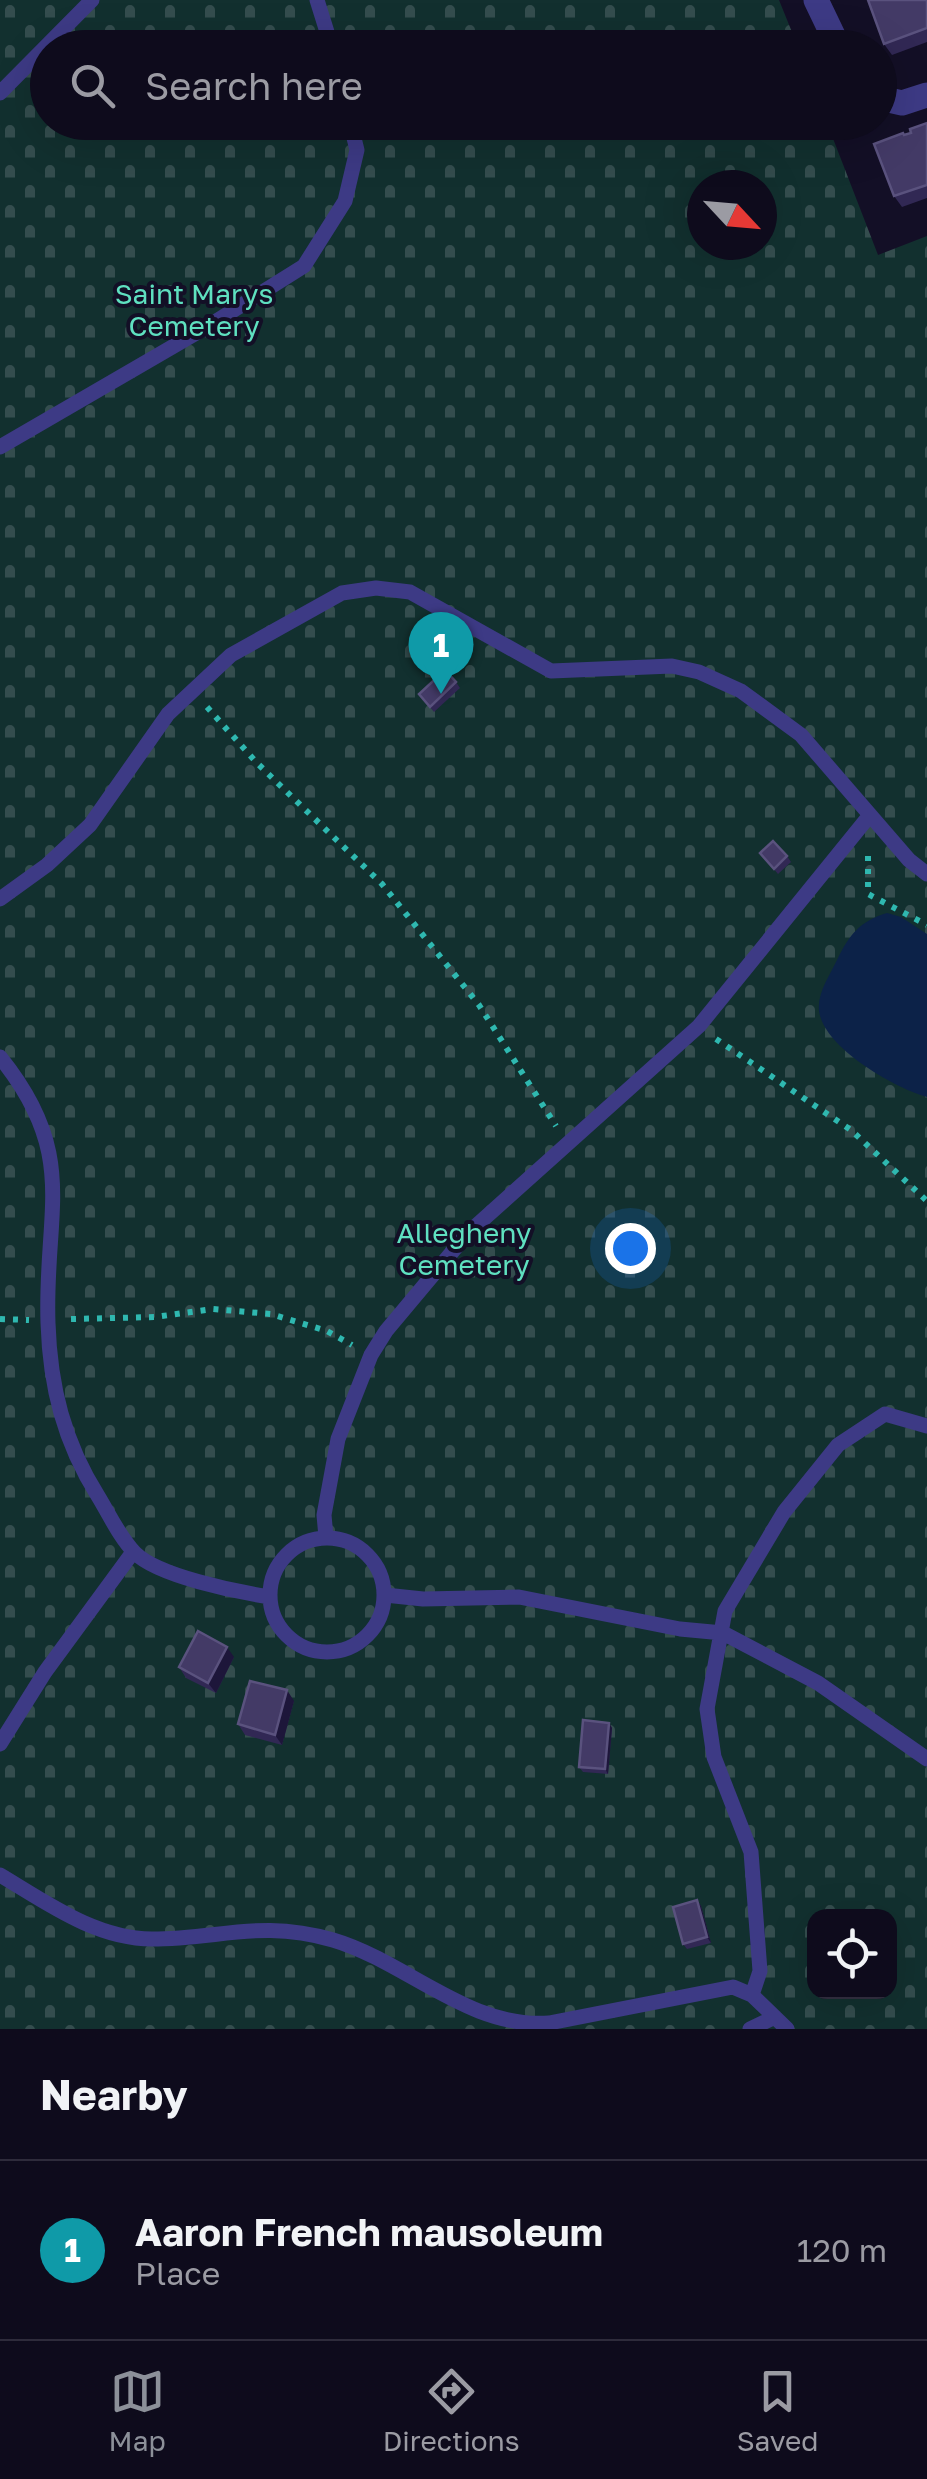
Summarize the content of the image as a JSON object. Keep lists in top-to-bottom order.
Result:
{
  "parks": ["Saint Marys Cemetery", "Allegheny Cemetery"],
  "north": "bottom right",
  "page": {
    "search": "Search here",
    "pins": "1",
    "heading": "Nearby",
    "list": [
      {
        "mark": "1",
        "name": "Aaron French mausoleum",
        "note": "Place",
        "value": "120 m"
      }
    ],
    "nav": ["Map", "Directions", "Saved"]
  }
}
